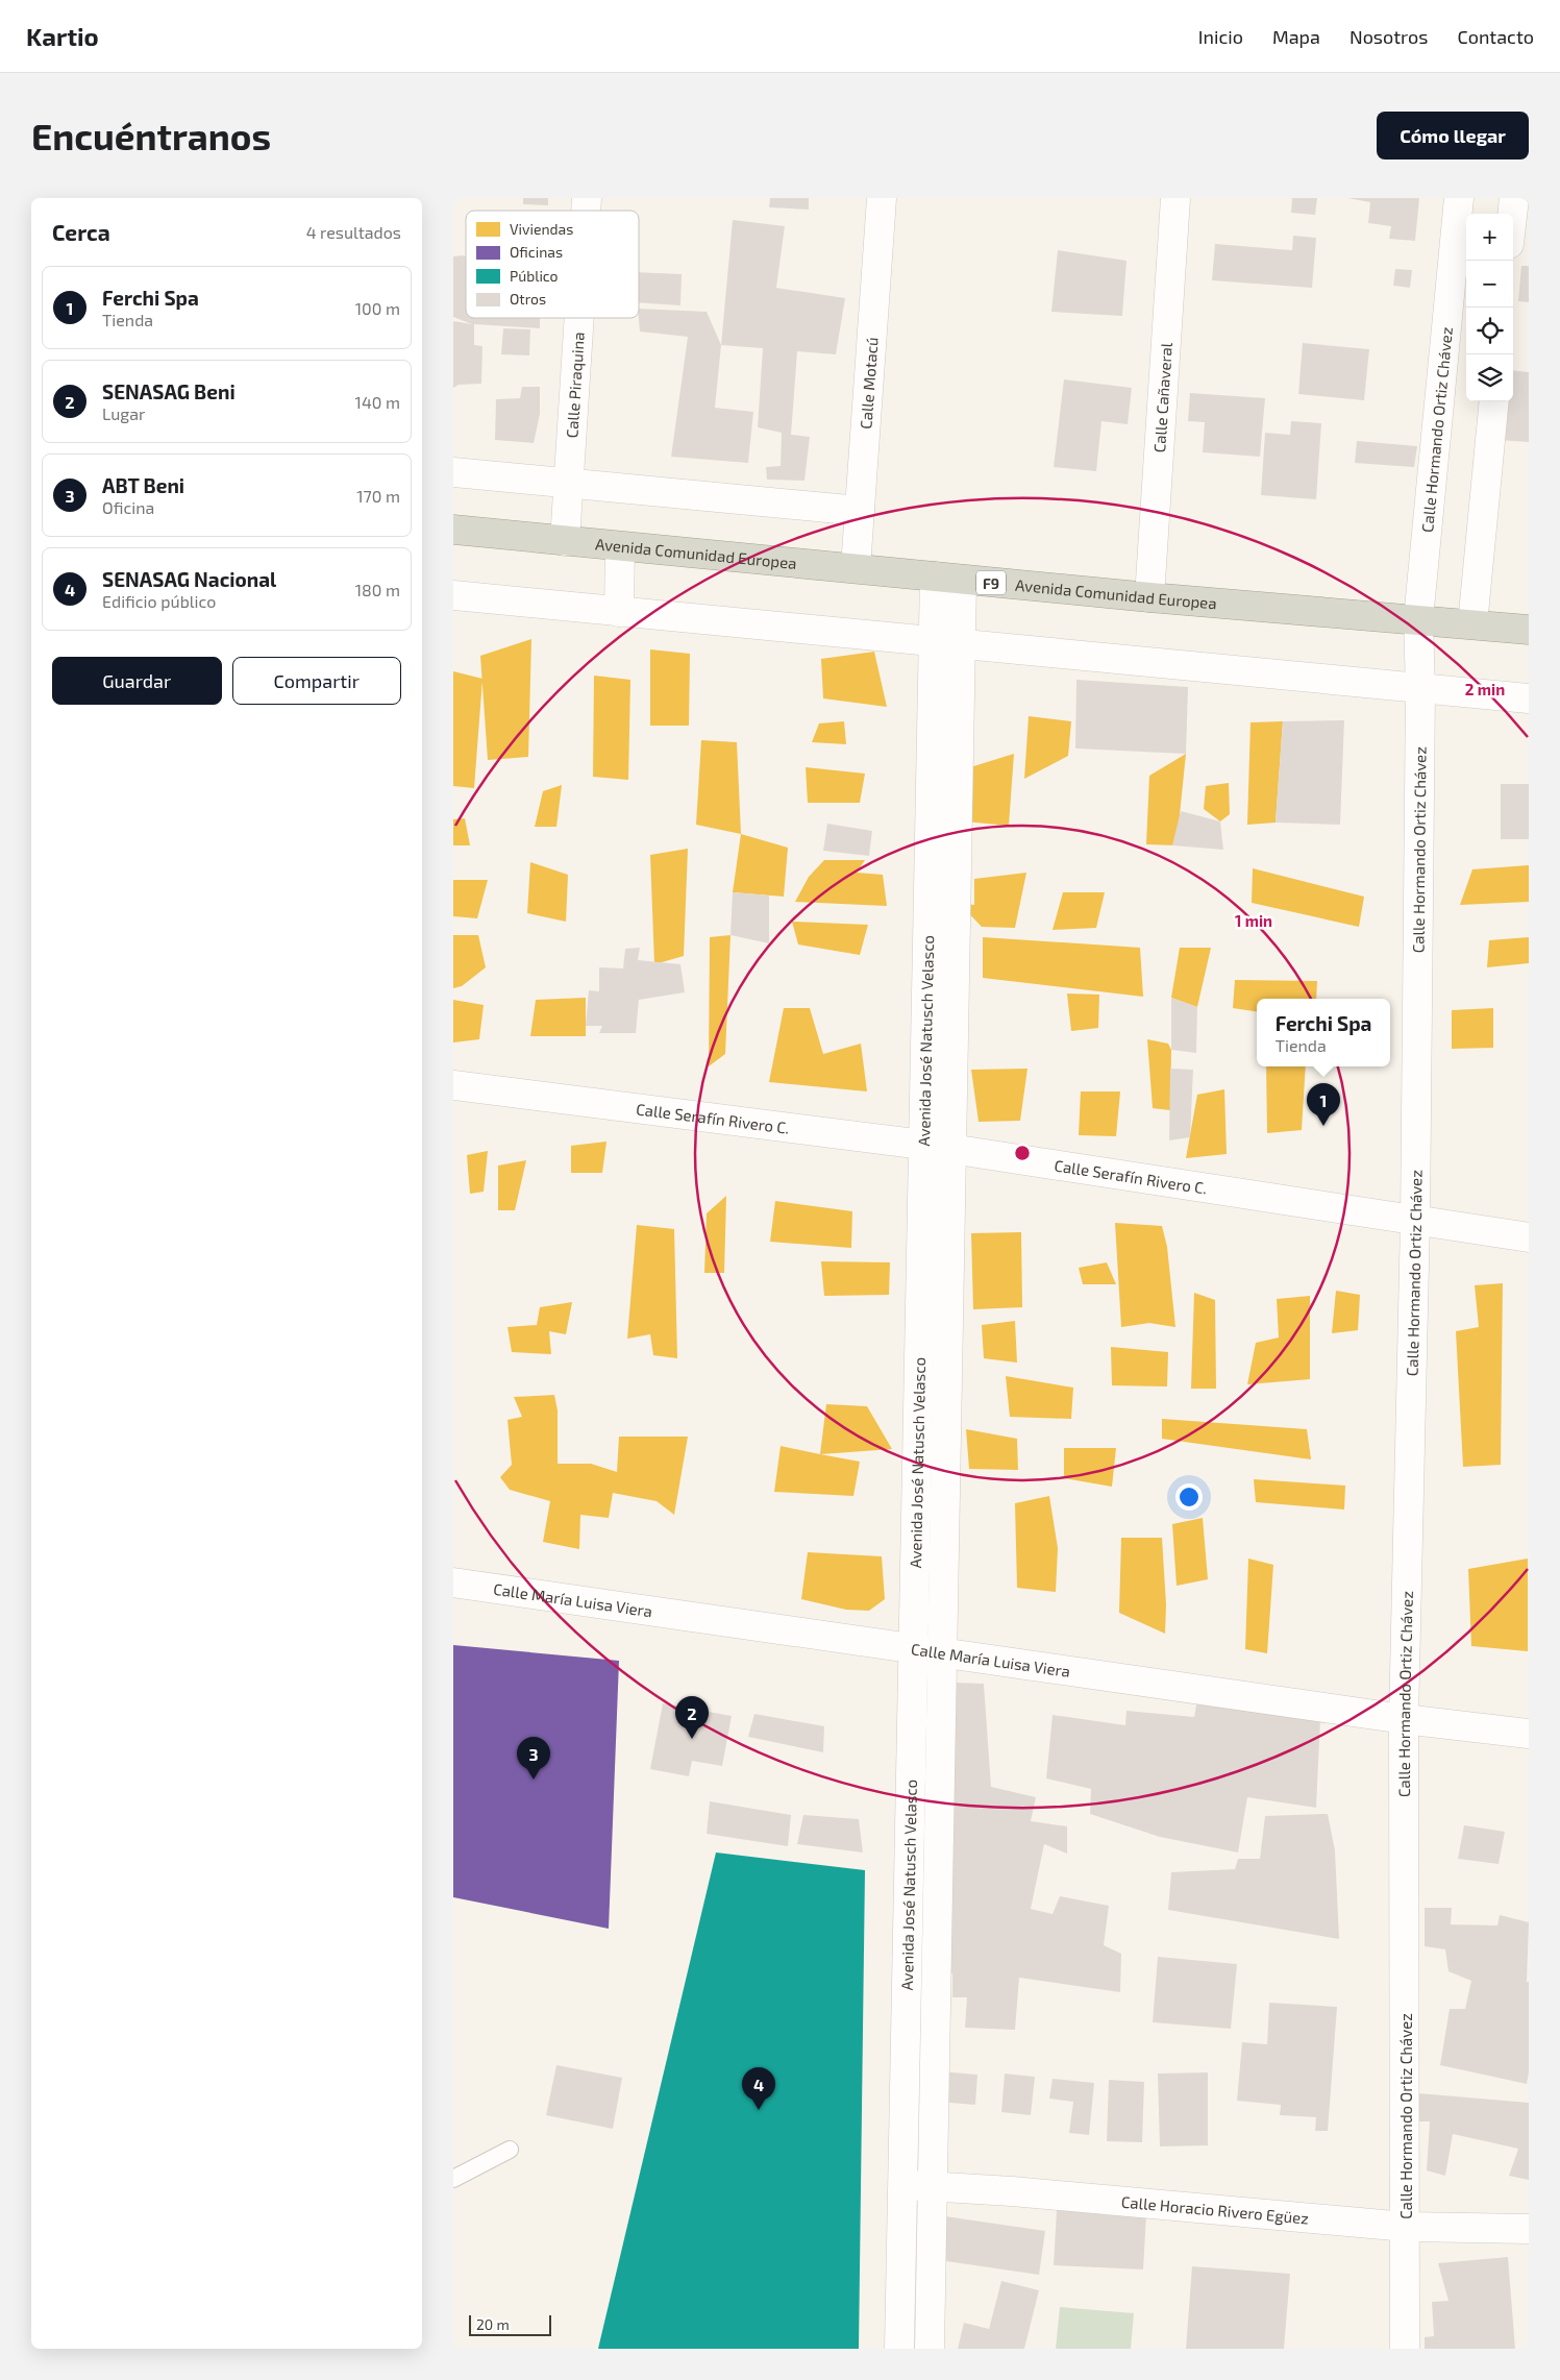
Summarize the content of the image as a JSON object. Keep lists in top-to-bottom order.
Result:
{
  "streets": {
    "highway": ["Avenida Comunidad Europea", "F9"],
    "street": [
      "Calle Motacú",
      "Calle Piraquina",
      "Calle Cañaveral",
      "Calle Hormando Ortiz Chávez",
      "Avenida José Natusch Velasco",
      "Calle Serafín Rivero C.",
      "Calle María Luisa Viera",
      "Calle Horacio Rivero Egüez"
    ]
  },
  "crossings": [
    ["Calle Motacú", "Avenida Comunidad Europea"],
    ["Calle Piraquina", "Avenida Comunidad Europea"],
    ["Calle Cañaveral", "Avenida Comunidad Europea"],
    ["Calle Hormando Ortiz Chávez", "Avenida Comunidad Europea"],
    ["Calle Hormando Ortiz Chávez", "Calle Serafín Rivero C."],
    ["Calle Hormando Ortiz Chávez", "Calle María Luisa Viera"],
    ["Calle Hormando Ortiz Chávez", "Calle Horacio Rivero Egüez"],
    ["Avenida Comunidad Europea", "Avenida José Natusch Velasco"],
    ["Avenida José Natusch Velasco", "Calle Serafín Rivero C."],
    ["Avenida José Natusch Velasco", "Calle María Luisa Viera"],
    ["Avenida José Natusch Velasco", "Calle Horacio Rivero Egüez"]
  ],
  "legend": [
    "Viviendas",
    "Oficinas",
    "Público",
    "Otros"
  ],
  "scale_bar": "20 m",
  "page": {
    "header": "Kartio",
    "nav": [
      "Inicio",
      "Mapa",
      "Nosotros",
      "Contacto"
    ],
    "buttons": [
      "Cómo llegar",
      ["Guardar", "Compartir"]
    ],
    "title": "Encuéntranos",
    "heading": ["Cerca", "4 resultados"],
    "map_buttons": ["+", "−"],
    "list": [
      {
        "mark": "1",
        "name": "Ferchi Spa",
        "note": "Tienda",
        "value": "100 m"
      },
      {
        "mark": "2",
        "name": "SENASAG Beni",
        "note": "Lugar",
        "value": "140 m"
      },
      {
        "mark": "3",
        "name": "ABT Beni",
        "note": "Oficina",
        "value": "170 m"
      },
      {
        "mark": "4",
        "name": "SENASAG Nacional",
        "note": "Edificio público",
        "value": "180 m"
      }
    ],
    "popup": ["Ferchi Spa", "Tienda"],
    "pins": [
      "1",
      "2",
      "3",
      "4"
    ],
    "scale": "20 m"
  },
  "rings": ["2 min", "1 min"]
}
